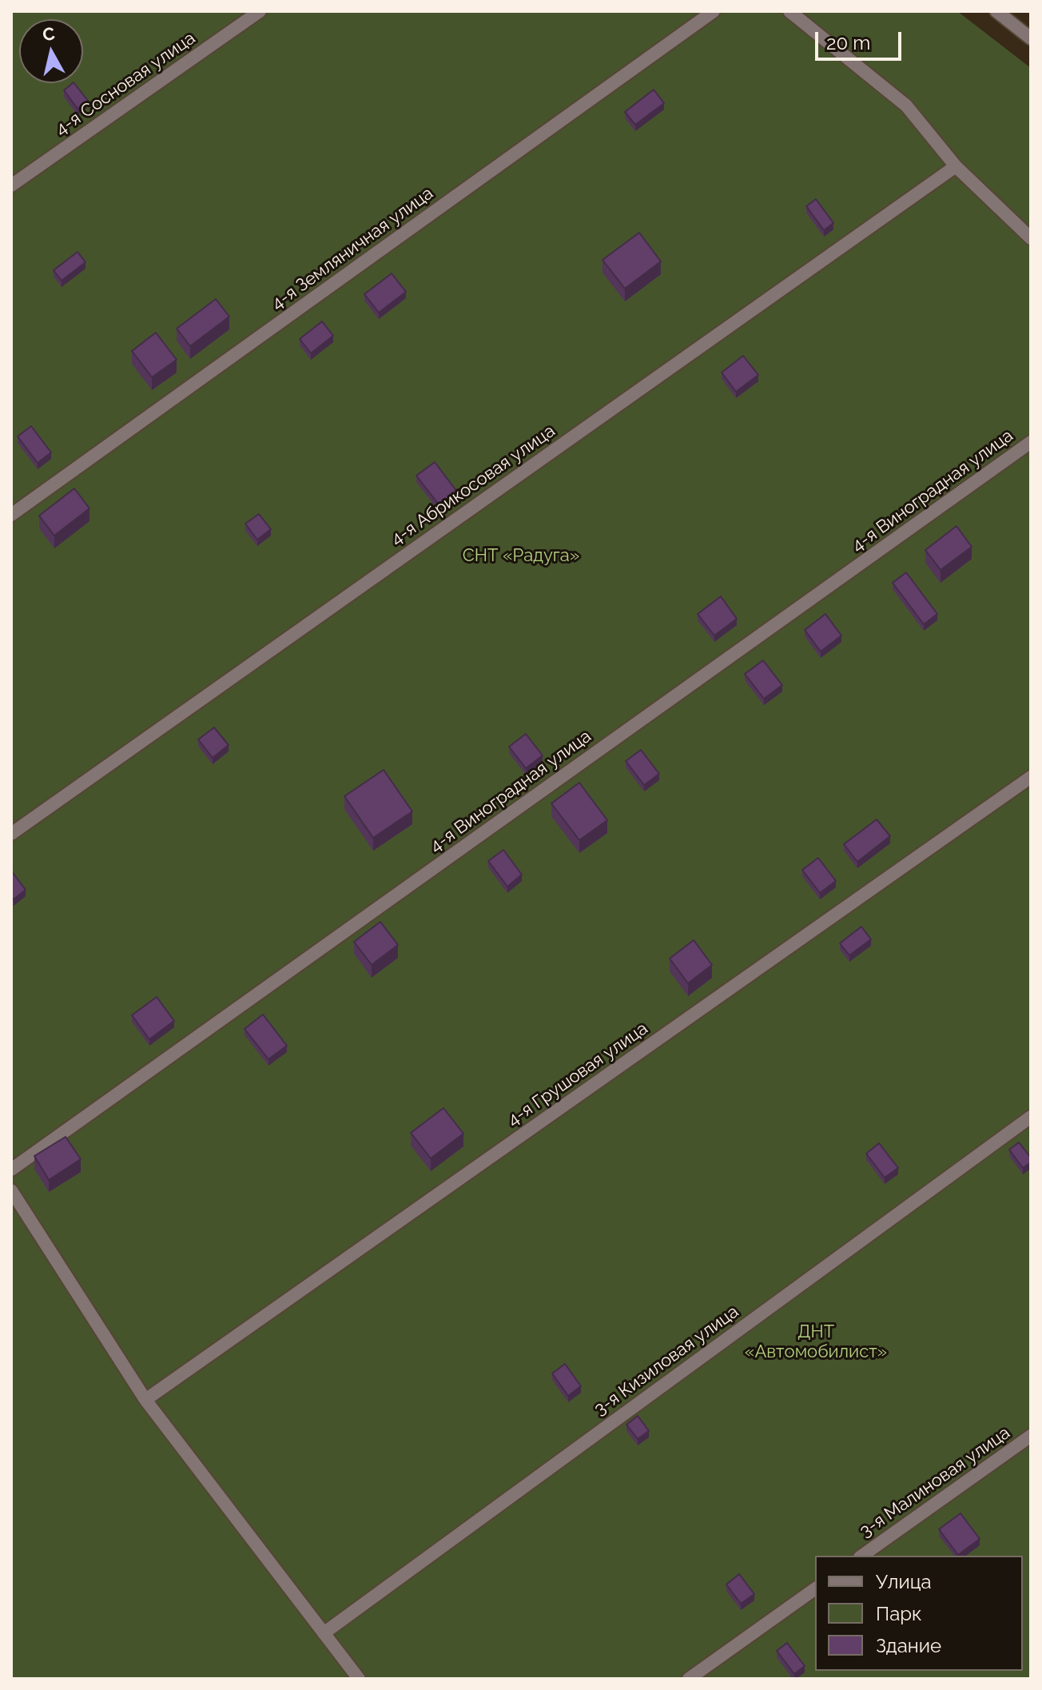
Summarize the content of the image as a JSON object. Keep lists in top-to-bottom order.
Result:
{
  "streets": {
    "street": [
      "4-я Сосновая улица",
      "4-я Земляничная улица",
      "4-я Абрикосовая улица",
      "4-я Виноградная улица",
      "4-я Грушовая улица",
      "3-я Кизиловая улица",
      "3-я Малиновая улица"
    ]
  },
  "parks": ["СНТ «Радуга»", "ДНТ «Автомобилист»"],
  "legend": ["Улица", "Парк", "Здание"],
  "scale_bar": "20 m",
  "north": "top"
}
